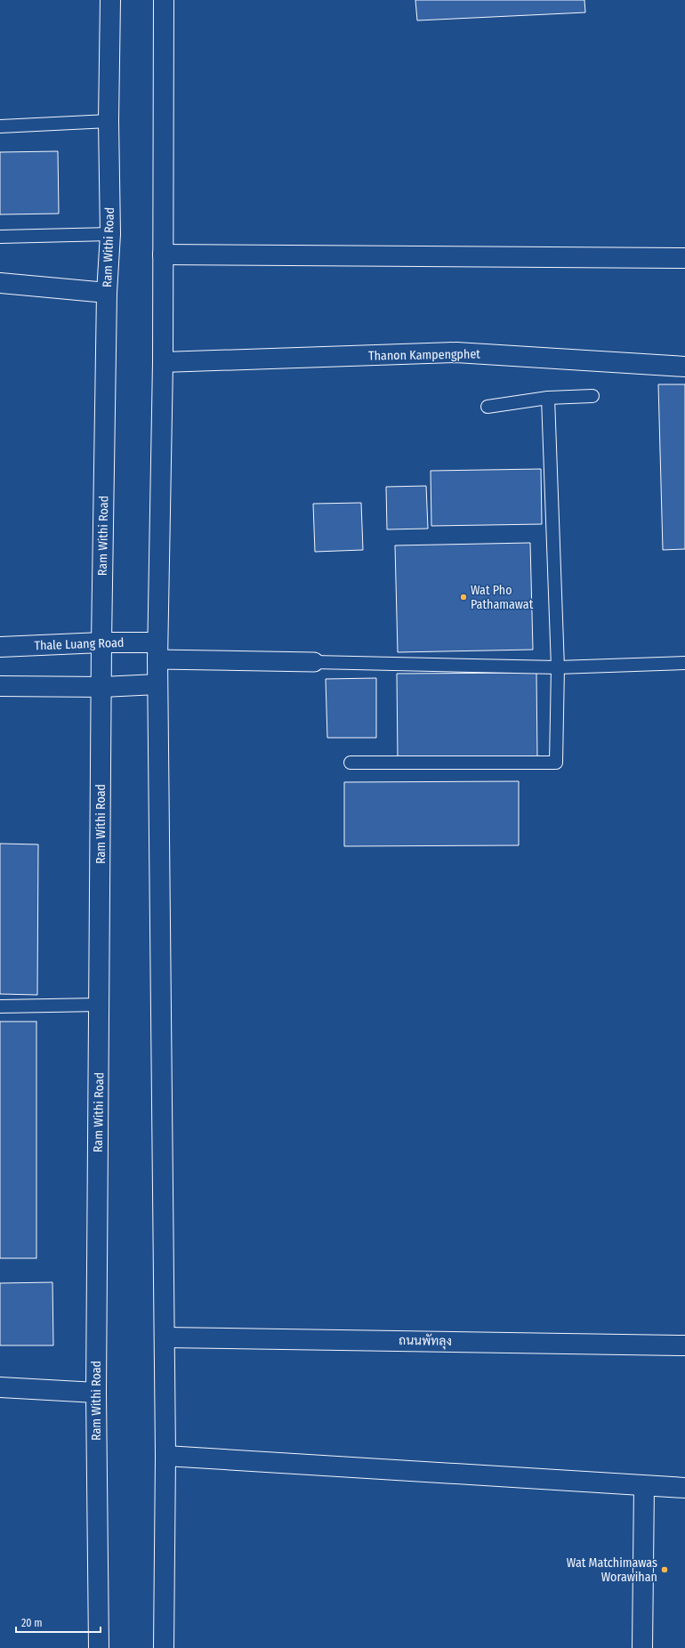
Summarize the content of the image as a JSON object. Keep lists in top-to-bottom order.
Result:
{
  "streets": {
    "main road": [
      "Ram Withi Road",
      "Thanon Kampengphet",
      "Thale Luang Road",
      "ถนนพัทลุง"
    ]
  },
  "crossings": [
    ["Ram Withi Road", "Thale Luang Road"]
  ],
  "places": ["Wat Pho Pathamawat", "Wat Matchimawas Worawihan"],
  "scale_bar": "20 m"
}
